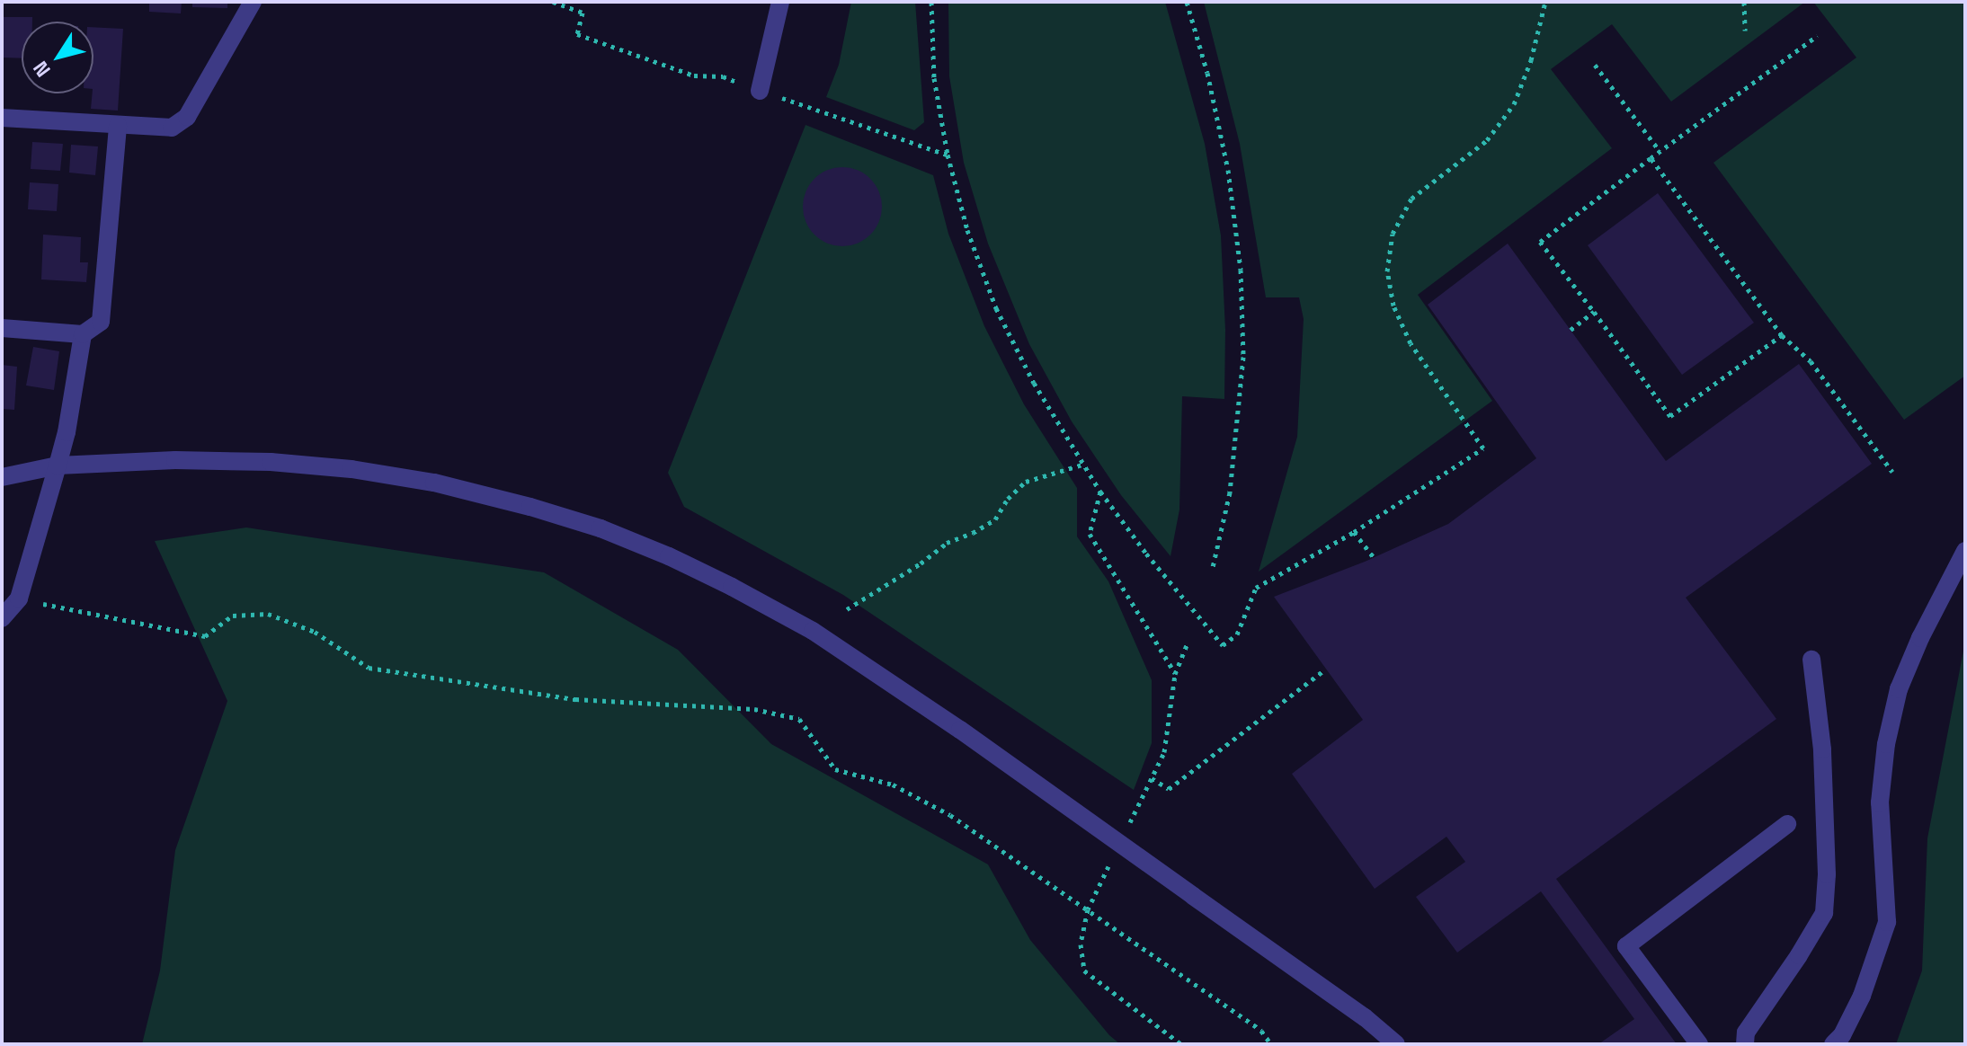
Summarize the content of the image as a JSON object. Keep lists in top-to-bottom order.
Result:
{
  "north": "bottom left"
}
